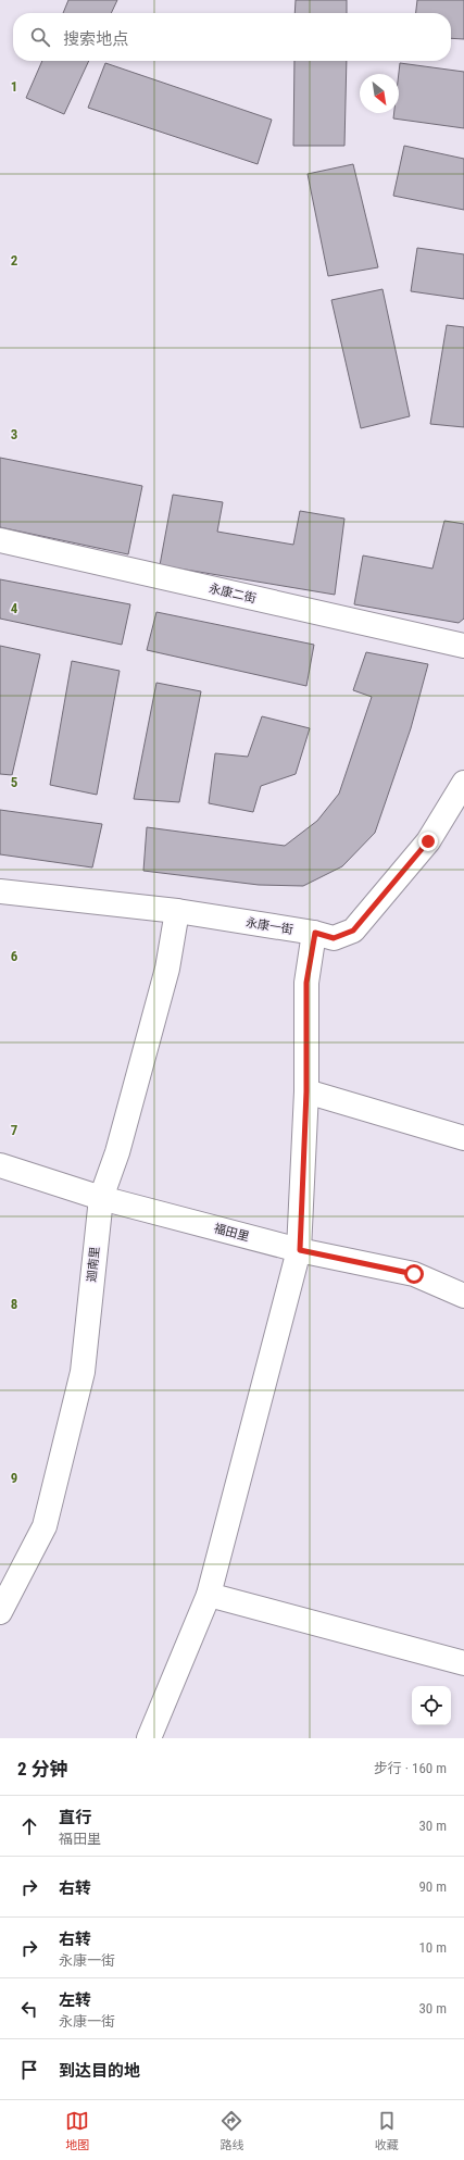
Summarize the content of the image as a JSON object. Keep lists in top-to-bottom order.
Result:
{
  "streets": {
    "street": [
      "永康二街",
      "永康一街",
      "福田里",
      "迦南里"
    ]
  },
  "crossings": [
    ["永康一街", "迦南里"],
    ["福田里", "迦南里"]
  ],
  "north": "bottom right",
  "page": {
    "search": "搜索地点",
    "heading": ["2 分钟", "步行 · 160 m"],
    "list": [
      ["直行", "福田里", "30 m"],
      ["右转", "90 m"],
      ["右转", "永康一街", "10 m"],
      ["左转", "永康一街", "30 m"],
      "到达目的地"
    ],
    "nav": ["地图", "路线", "收藏"]
  },
  "grid": {
    "rows": [
      "1",
      "2",
      "3",
      "4",
      "5",
      "6",
      "7",
      "8",
      "9"
    ]
  }
}
